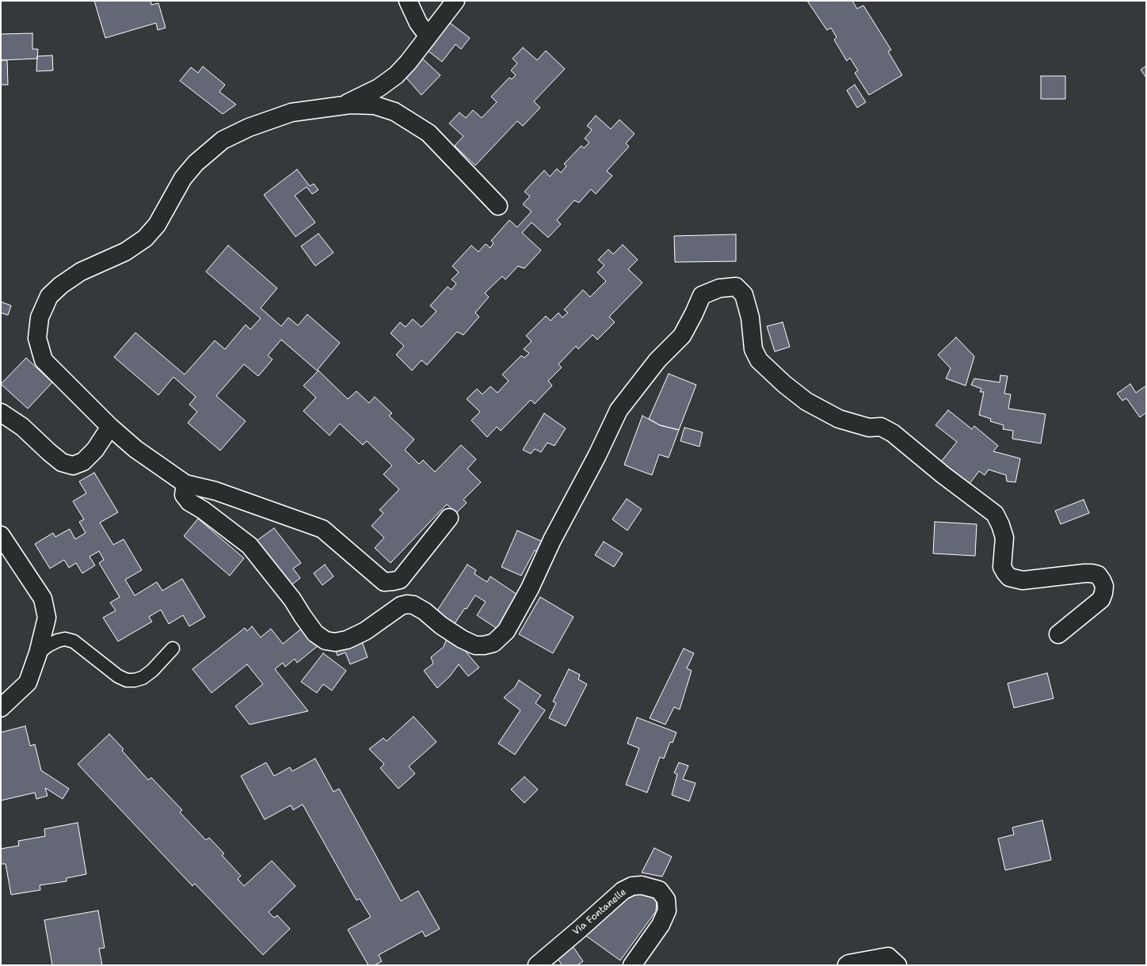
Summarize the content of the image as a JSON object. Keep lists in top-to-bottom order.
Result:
{
  "streets": {
    "street": ["Via Fontanelle"]
  }
}
